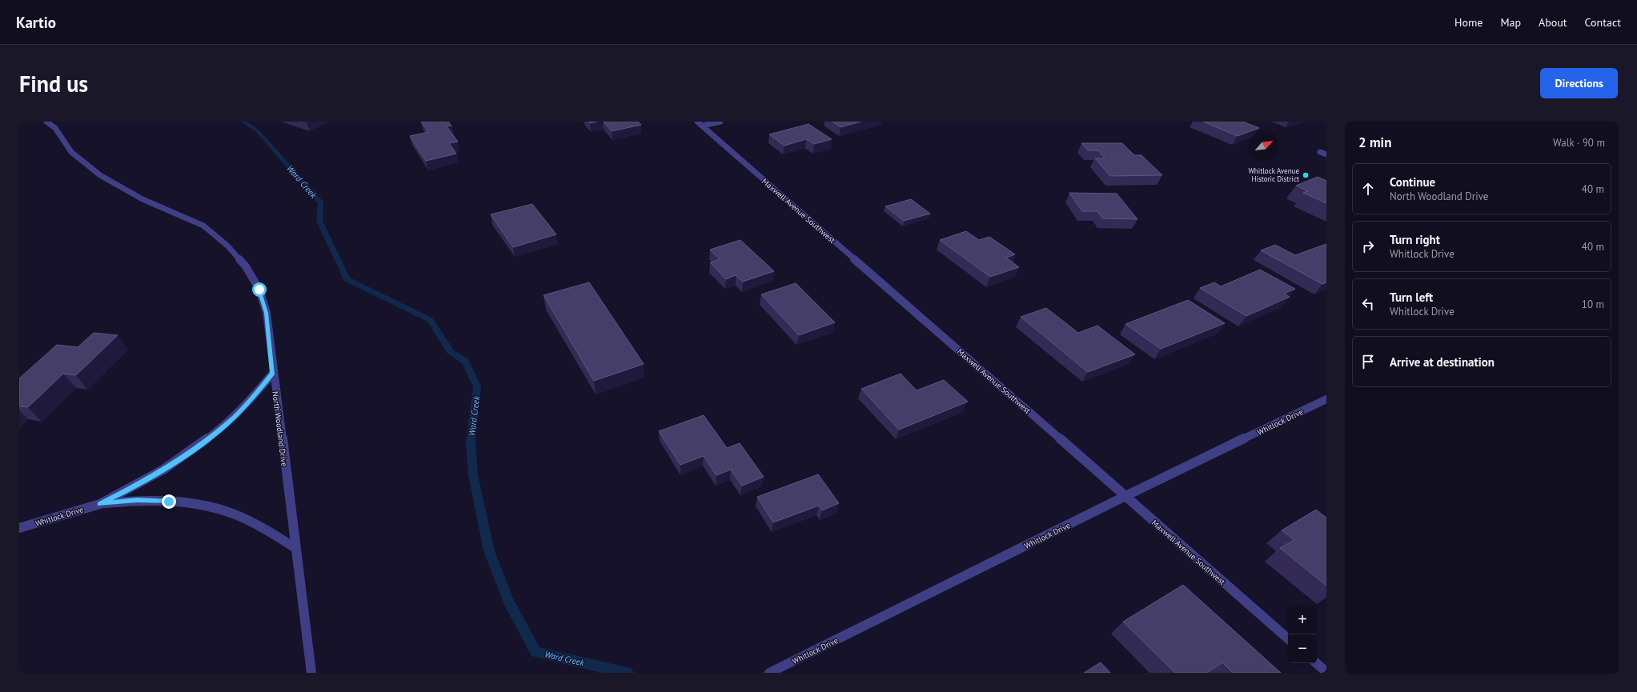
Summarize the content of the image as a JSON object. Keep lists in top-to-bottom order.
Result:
{
  "streets": {
    "street": ["Maxwell Avenue Southwest", "Whitlock Drive", "North Woodland Drive"]
  },
  "crossings": [
    ["Maxwell Avenue Southwest", "Whitlock Drive"],
    ["Whitlock Drive", "North Woodland Drive"]
  ],
  "water": ["Ward Creek"],
  "places": ["Whitlock Avenue Historic District"],
  "north": "top right",
  "page": {
    "header": "Kartio",
    "nav": [
      "Home",
      "Map",
      "About",
      "Contact"
    ],
    "buttons": "Directions",
    "title": "Find us",
    "heading": ["2 min", "Walk · 90 m"],
    "list": [
      ["Continue", "North Woodland Drive", "40 m"],
      ["Turn right", "Whitlock Drive", "40 m"],
      ["Turn left", "Whitlock Drive", "10 m"],
      "Arrive at destination"
    ],
    "map_buttons": ["+", "−"]
  }
}
